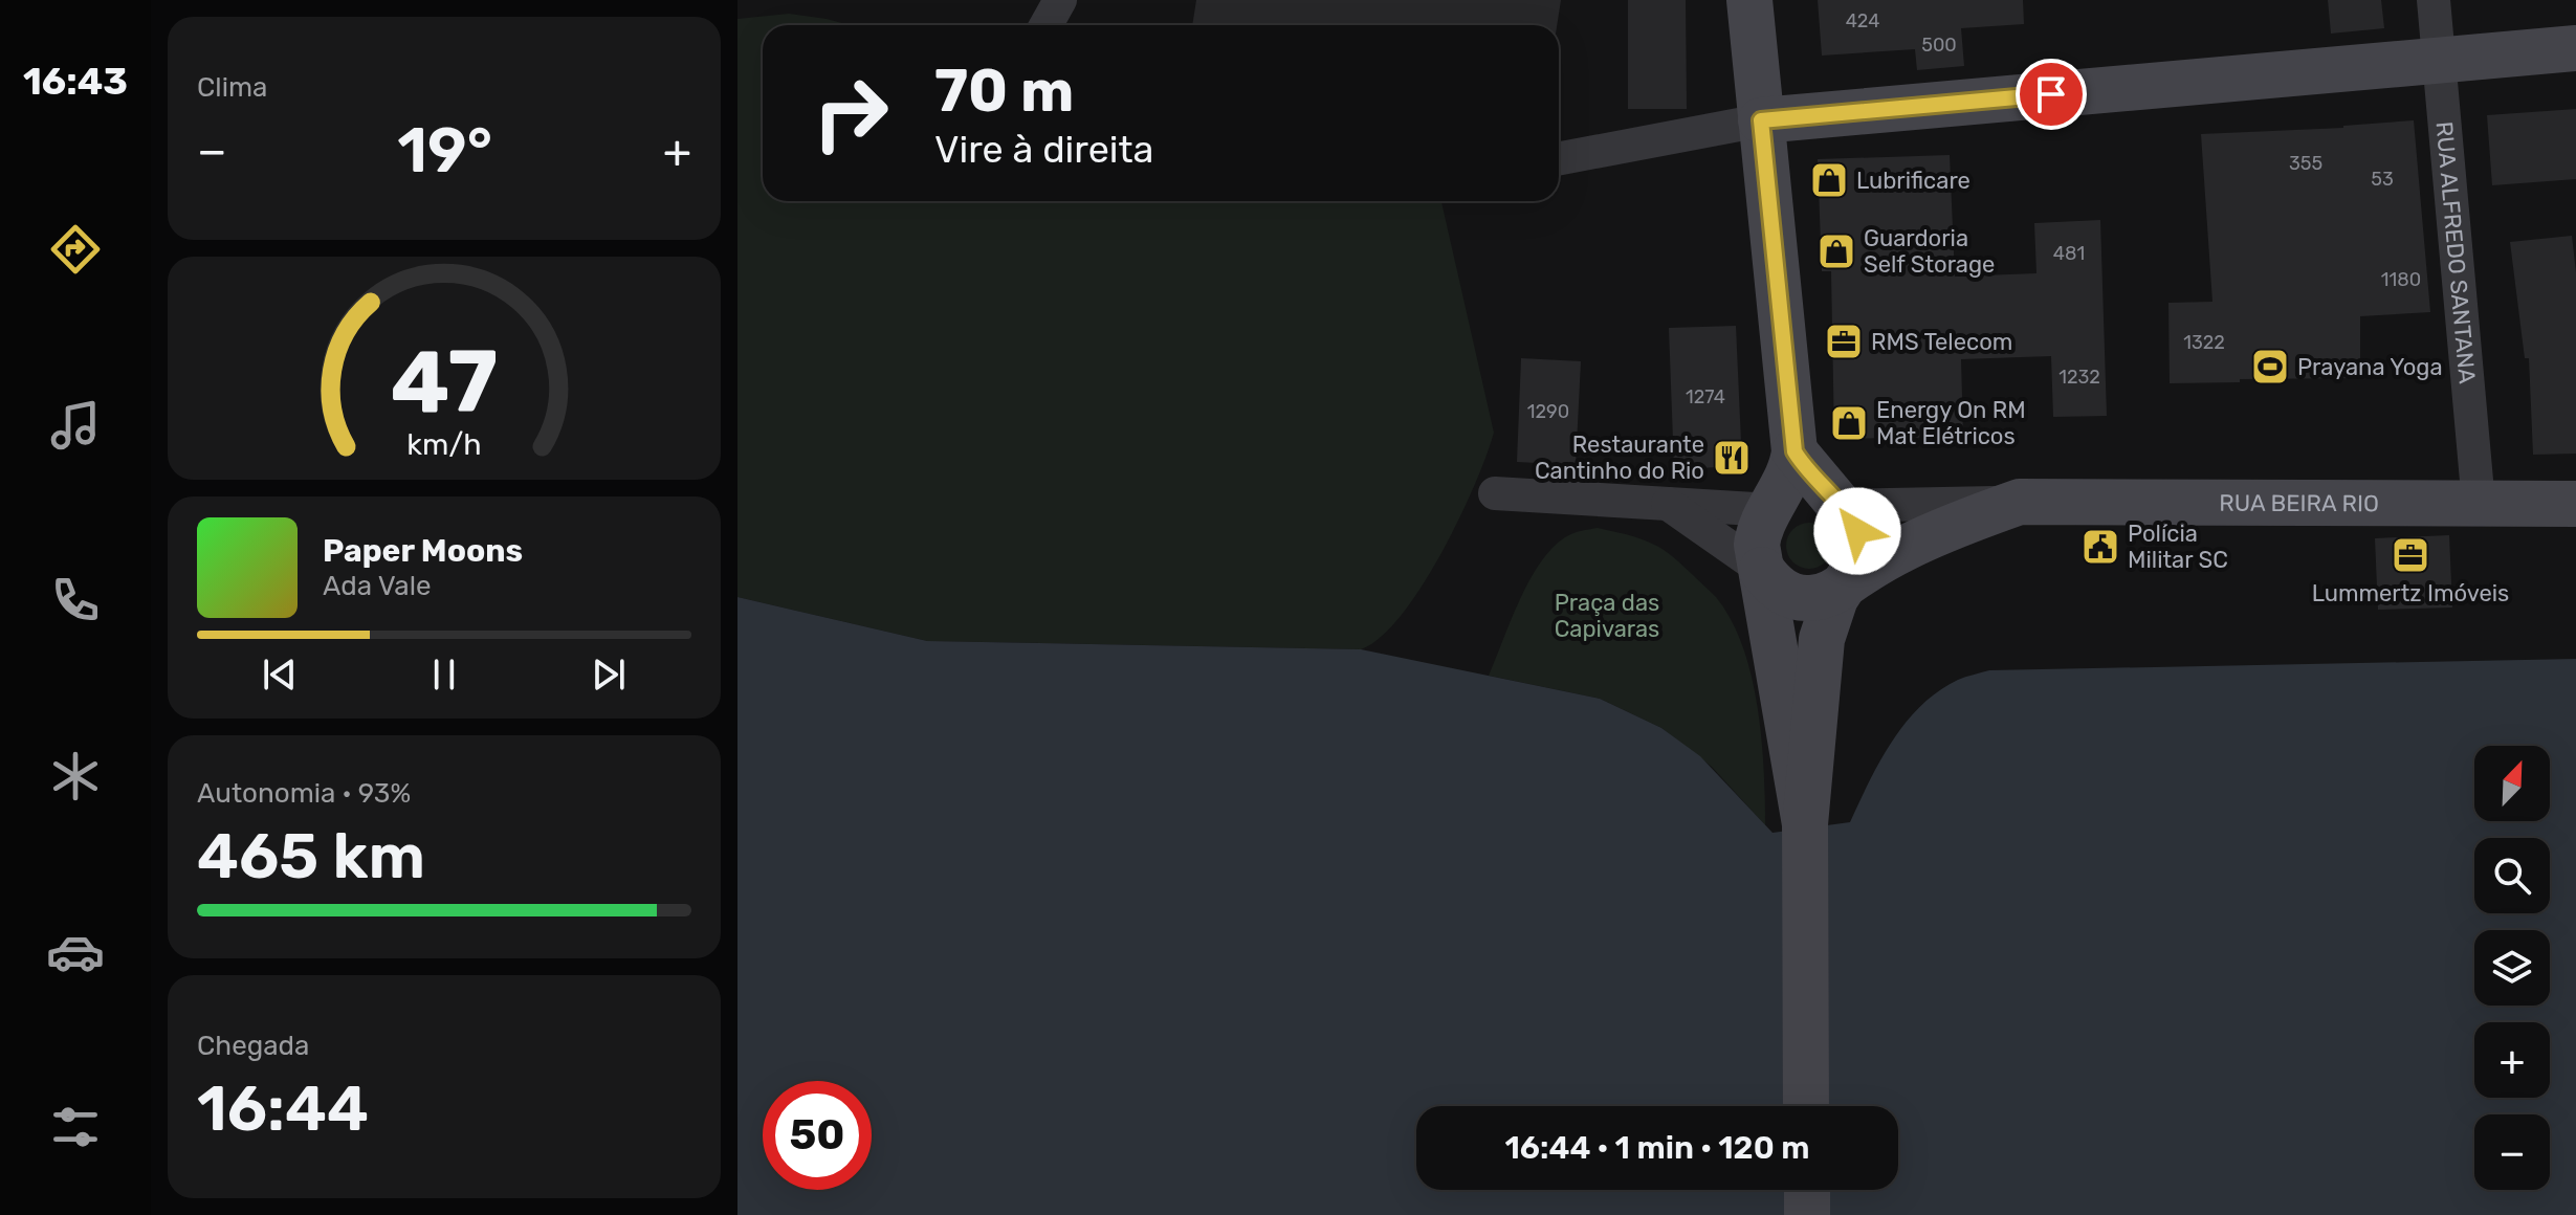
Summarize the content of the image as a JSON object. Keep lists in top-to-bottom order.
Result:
{
  "streets": {
    "main road": ["RUA BEIRA RIO"],
    "street": ["RUA ALFREDO SANTANA"]
  },
  "crossings": [
    ["RUA ALFREDO SANTANA", "RUA BEIRA RIO"]
  ],
  "parks": ["Praça das Capivaras"],
  "places": {
    "shop": ["Lubrificare", "Guardoria Self Storage", "Energy On RM Mat Elétricos"],
    "office": ["RMS Telecom", "Lummertz Imóveis"],
    "sports": ["Prayana Yoga"],
    "restaurant": ["Restaurante Cantinho do Rio"],
    "public building": ["Polícia Militar SC"]
  },
  "house_numbers": [
    "424",
    "500",
    "355",
    "53",
    "481",
    "1180",
    "1322",
    "1232",
    "1274",
    "1290"
  ],
  "north": "top right",
  "page": {
    "tabs": "16:43",
    "tile": [
      "Clima",
      ["Autonomia · 93%", "465 km"],
      ["Chegada", "16:44"]
    ],
    "turn": ["70 m", "Vire à direita"],
    "heat": ["−", "19°", "+"],
    "song": ["Paper Moons", "Ada Vale"],
    "map_buttons": ["+", "−"],
    "limit": "50",
    "trip": "16:44 · 1 min · 120 m",
    "gauge": ["47", "km/h"]
  }
}
